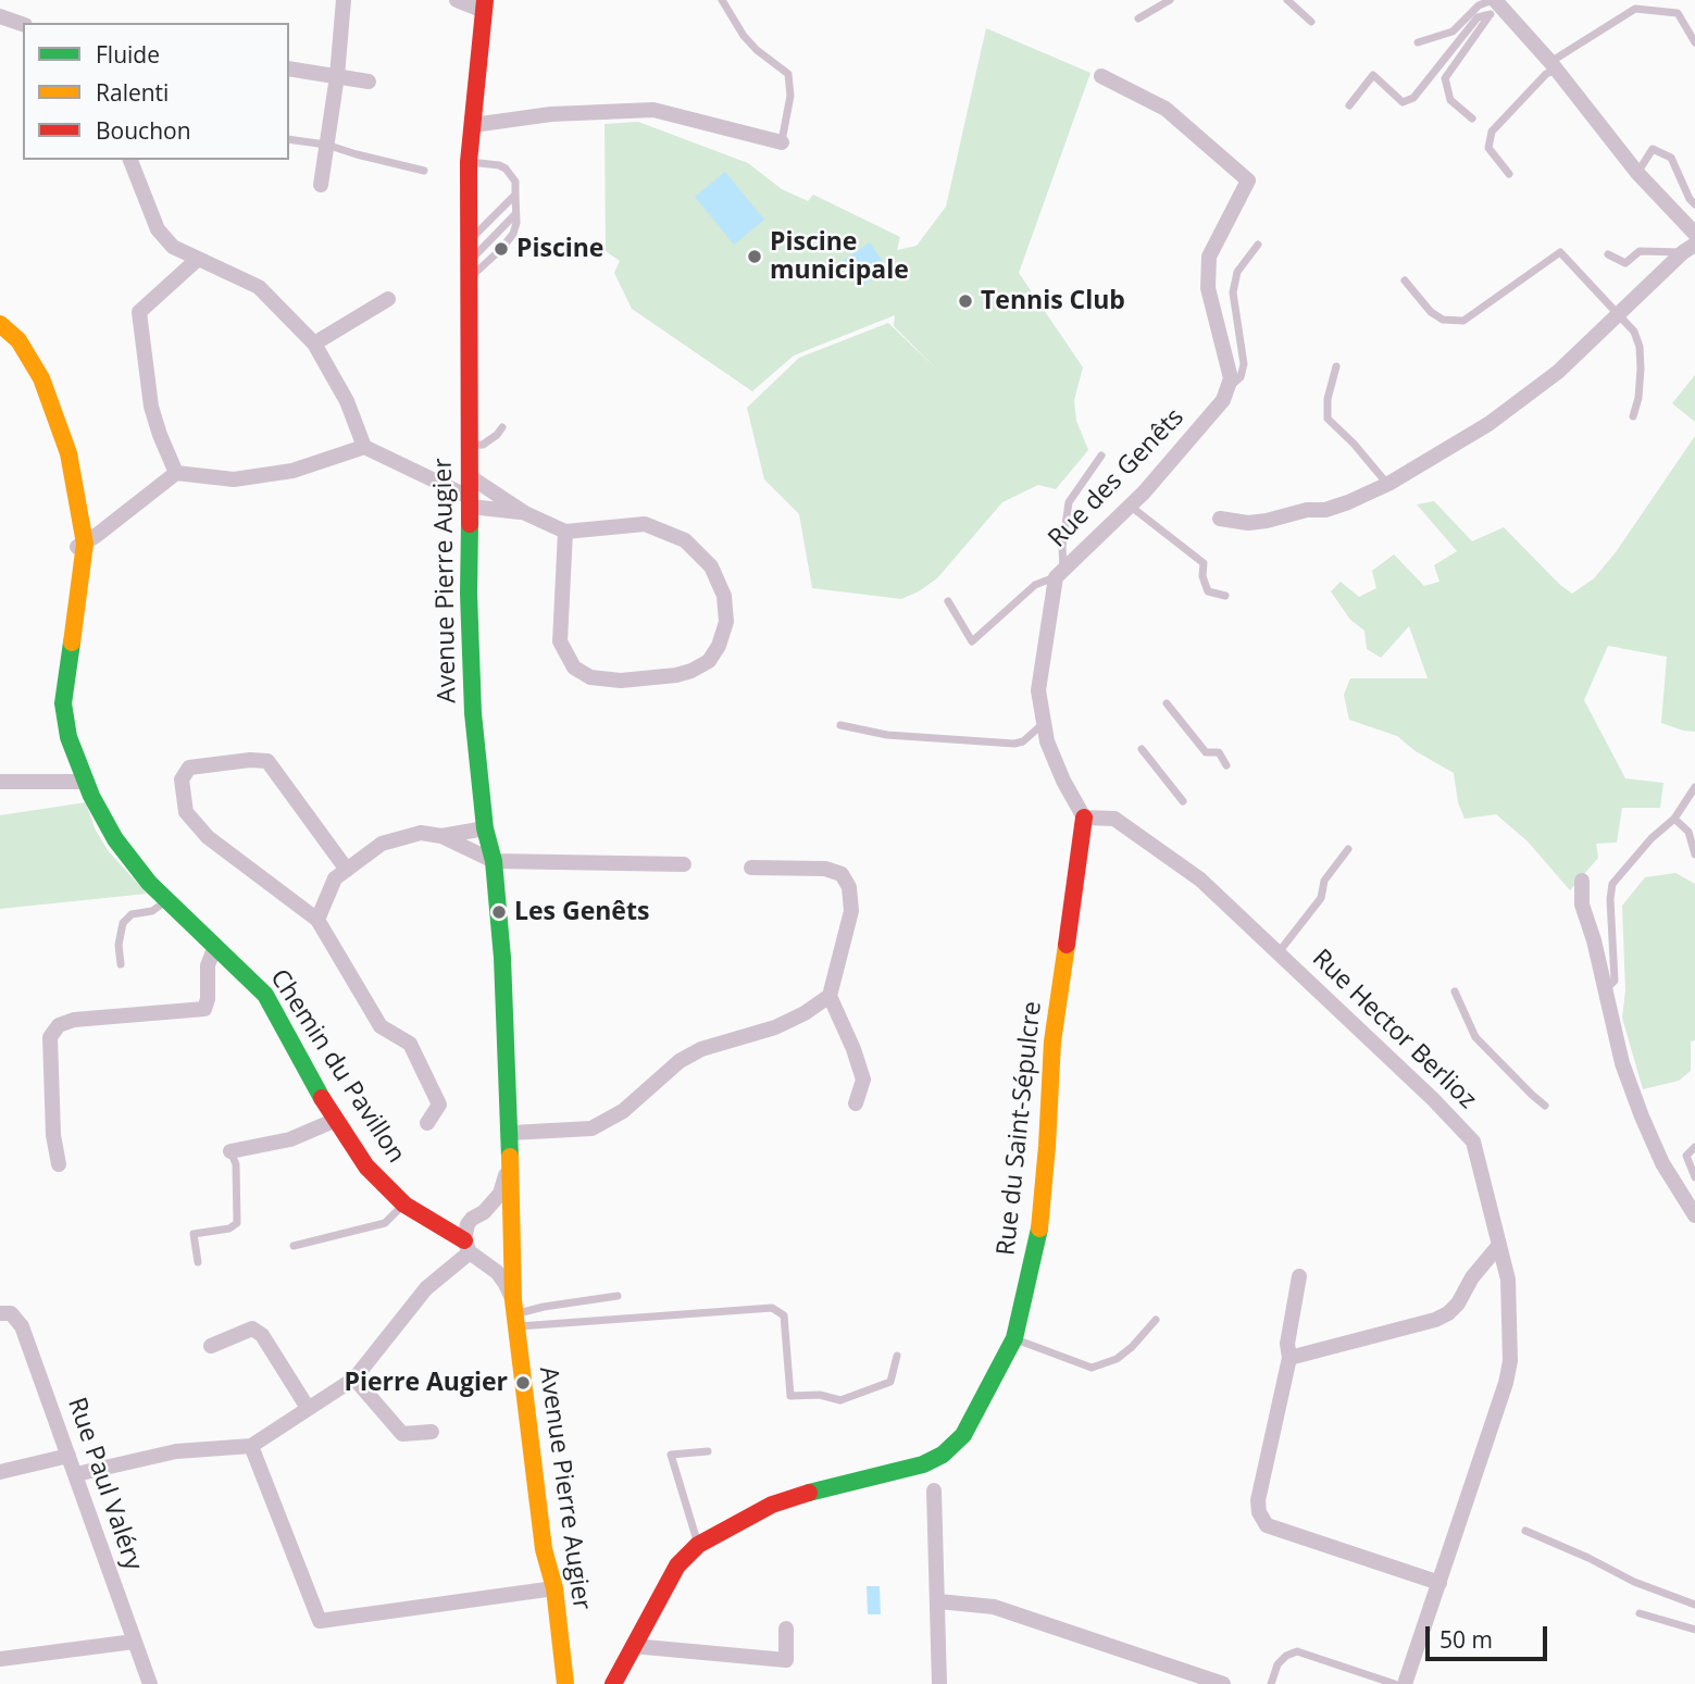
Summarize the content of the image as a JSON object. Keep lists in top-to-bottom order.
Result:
{
  "streets": {
    "street": [
      "Rue des Genêts",
      "Avenue Pierre Augier",
      "Rue Hector Berlioz",
      "Chemin du Pavillon",
      "Rue du Saint-Sépulcre",
      "Rue Paul Valéry"
    ]
  },
  "crossings": [
    ["Rue des Genêts", "Rue Hector Berlioz"],
    ["Rue des Genêts", "Rue du Saint-Sépulcre"],
    ["Avenue Pierre Augier", "Chemin du Pavillon"],
    ["Rue Hector Berlioz", "Rue du Saint-Sépulcre"]
  ],
  "places": [
    "Piscine",
    "Piscine municipale",
    "Tennis Club",
    "Les Genêts",
    "Pierre Augier"
  ],
  "legend": ["Fluide", "Ralenti", "Bouchon"],
  "scale_bar": "50 m"
}
